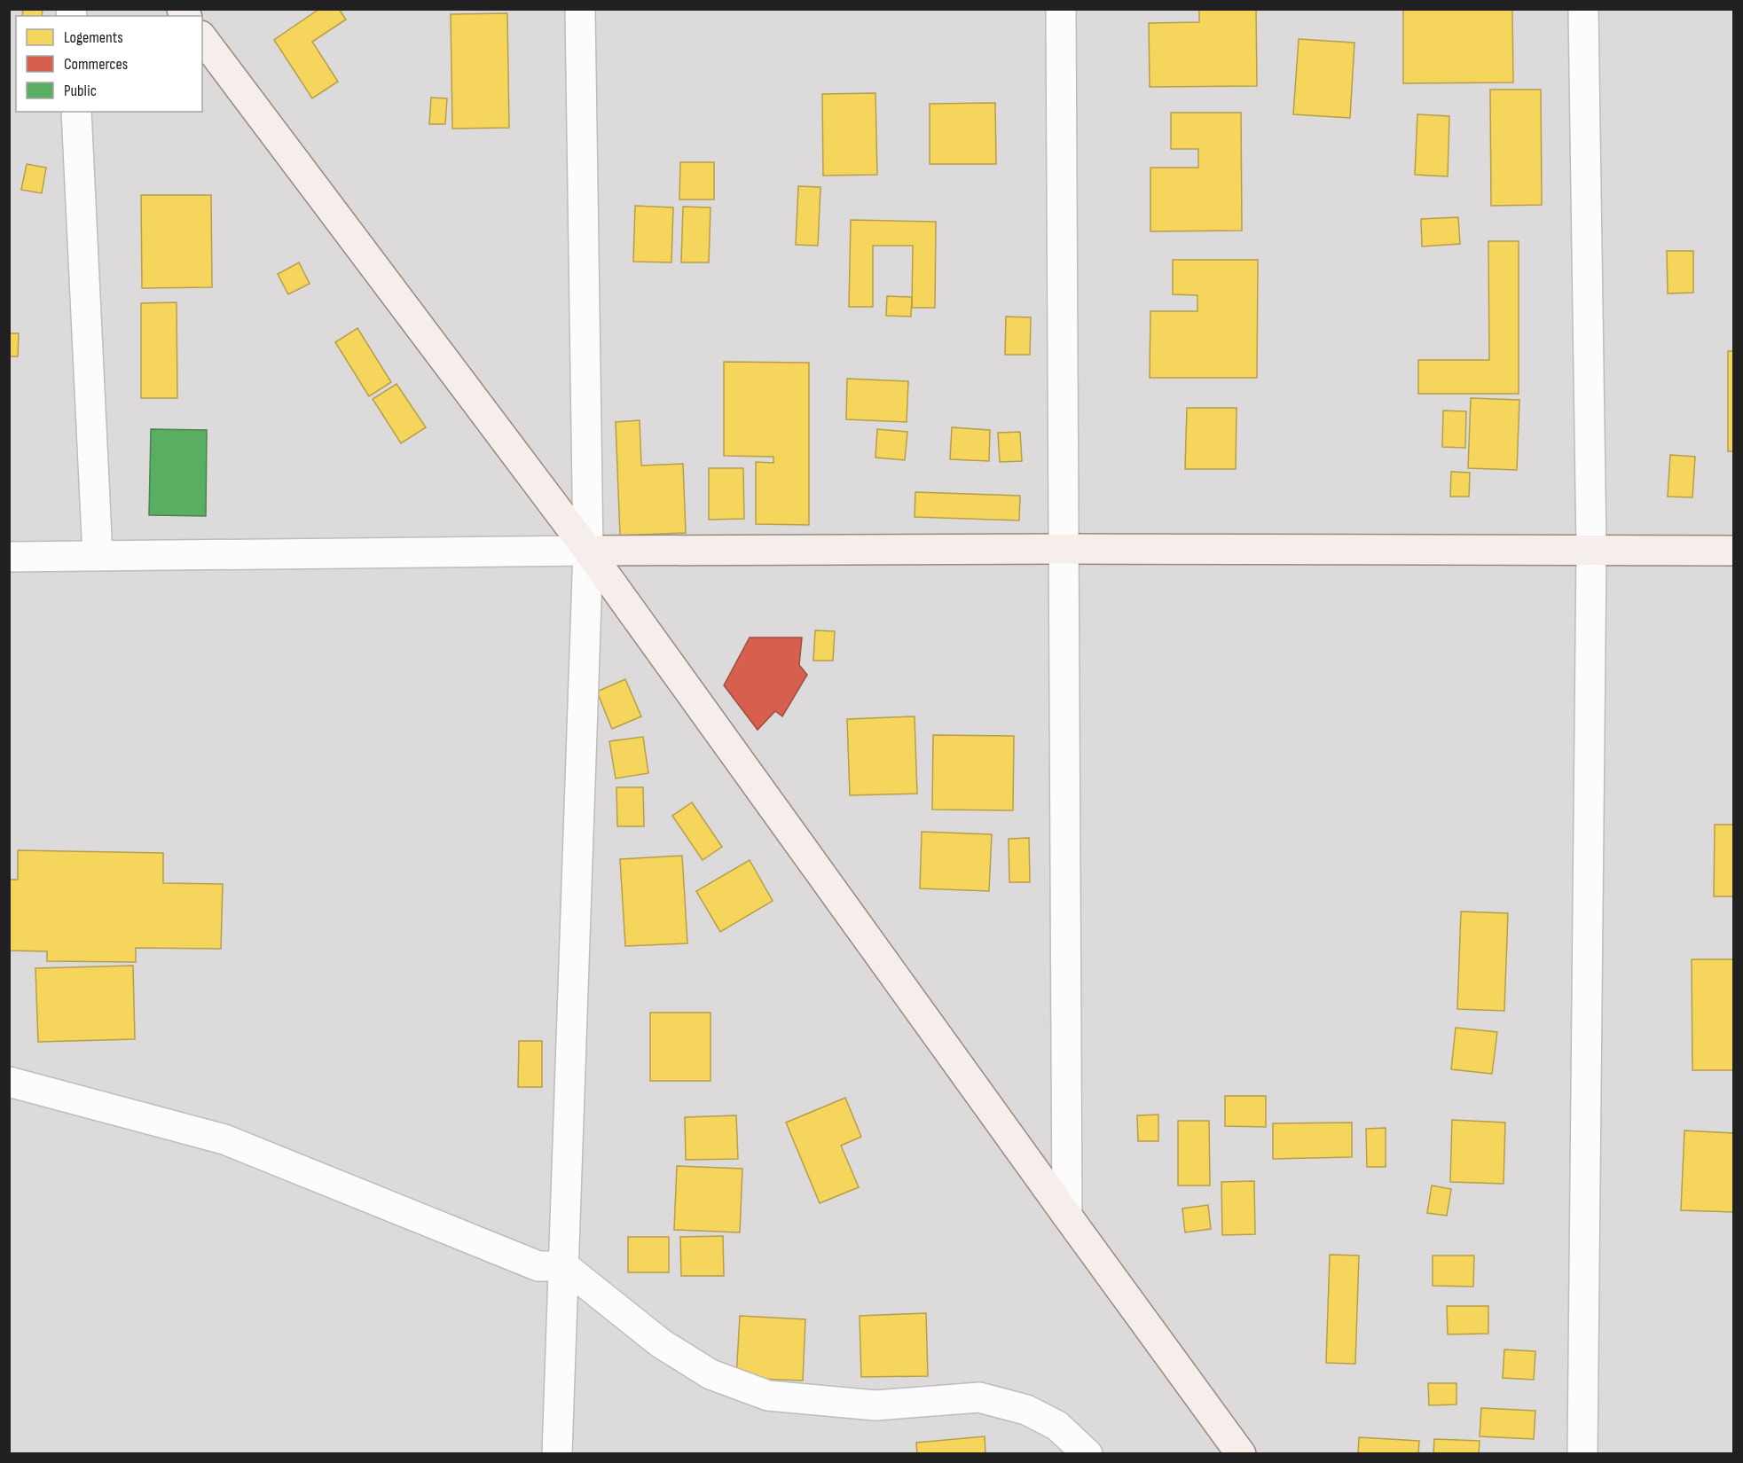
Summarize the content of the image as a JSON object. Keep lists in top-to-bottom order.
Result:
{
  "legend": ["Logements", "Commerces", "Public"]
}
